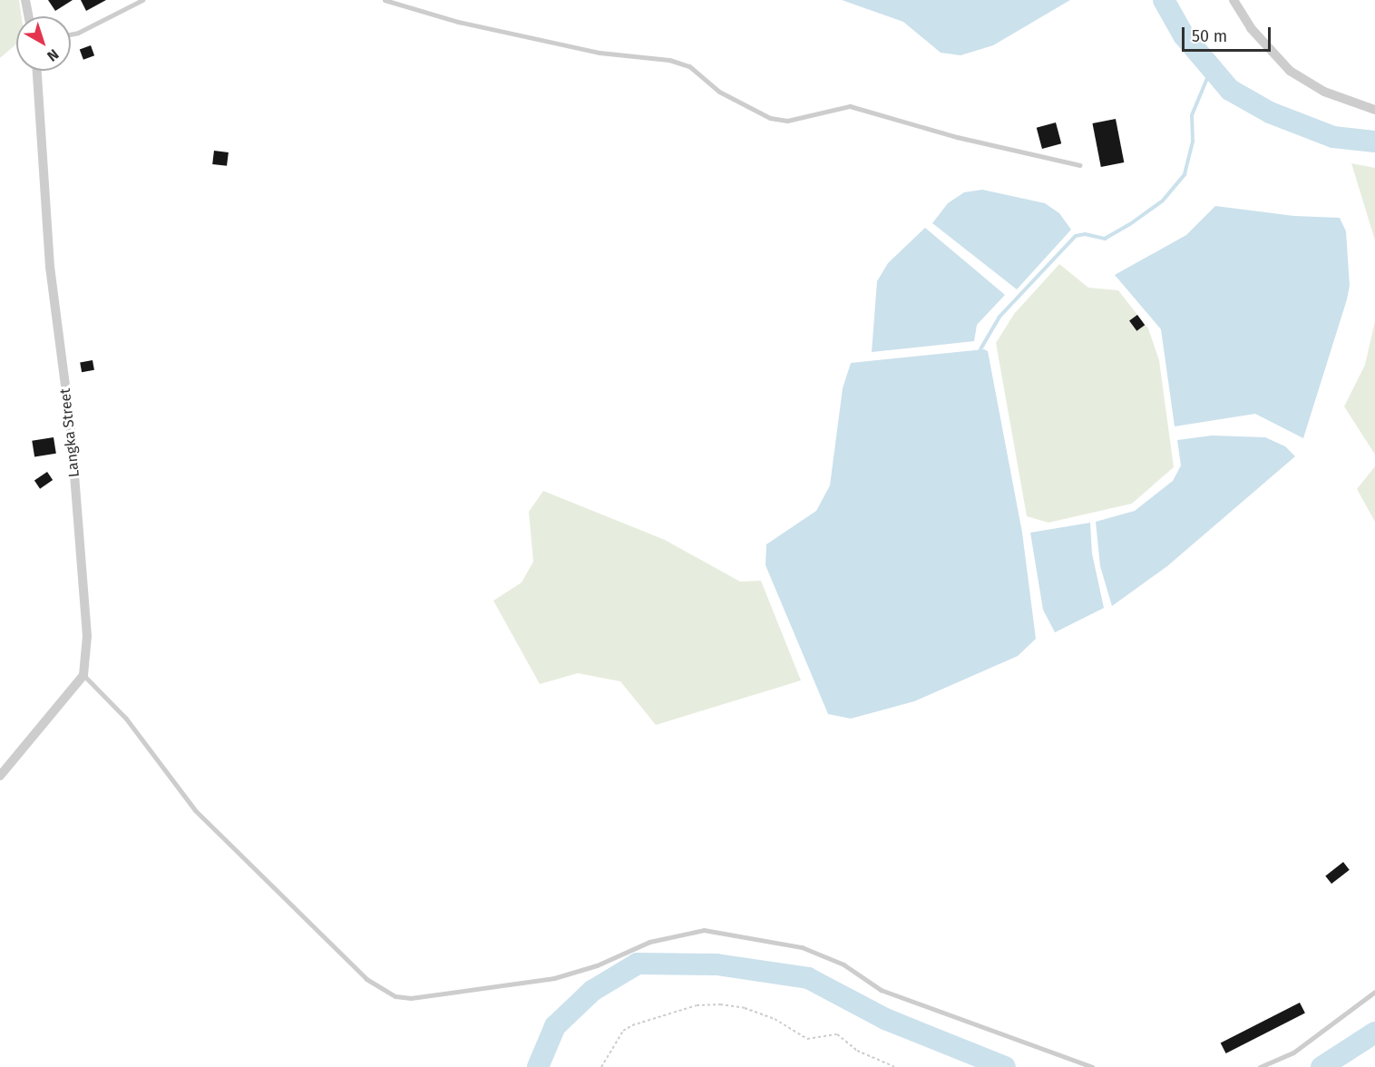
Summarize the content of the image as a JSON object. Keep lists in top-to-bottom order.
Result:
{
  "streets": {
    "street": ["Langka Street"]
  },
  "scale_bar": "50 m",
  "north": "bottom right"
}
